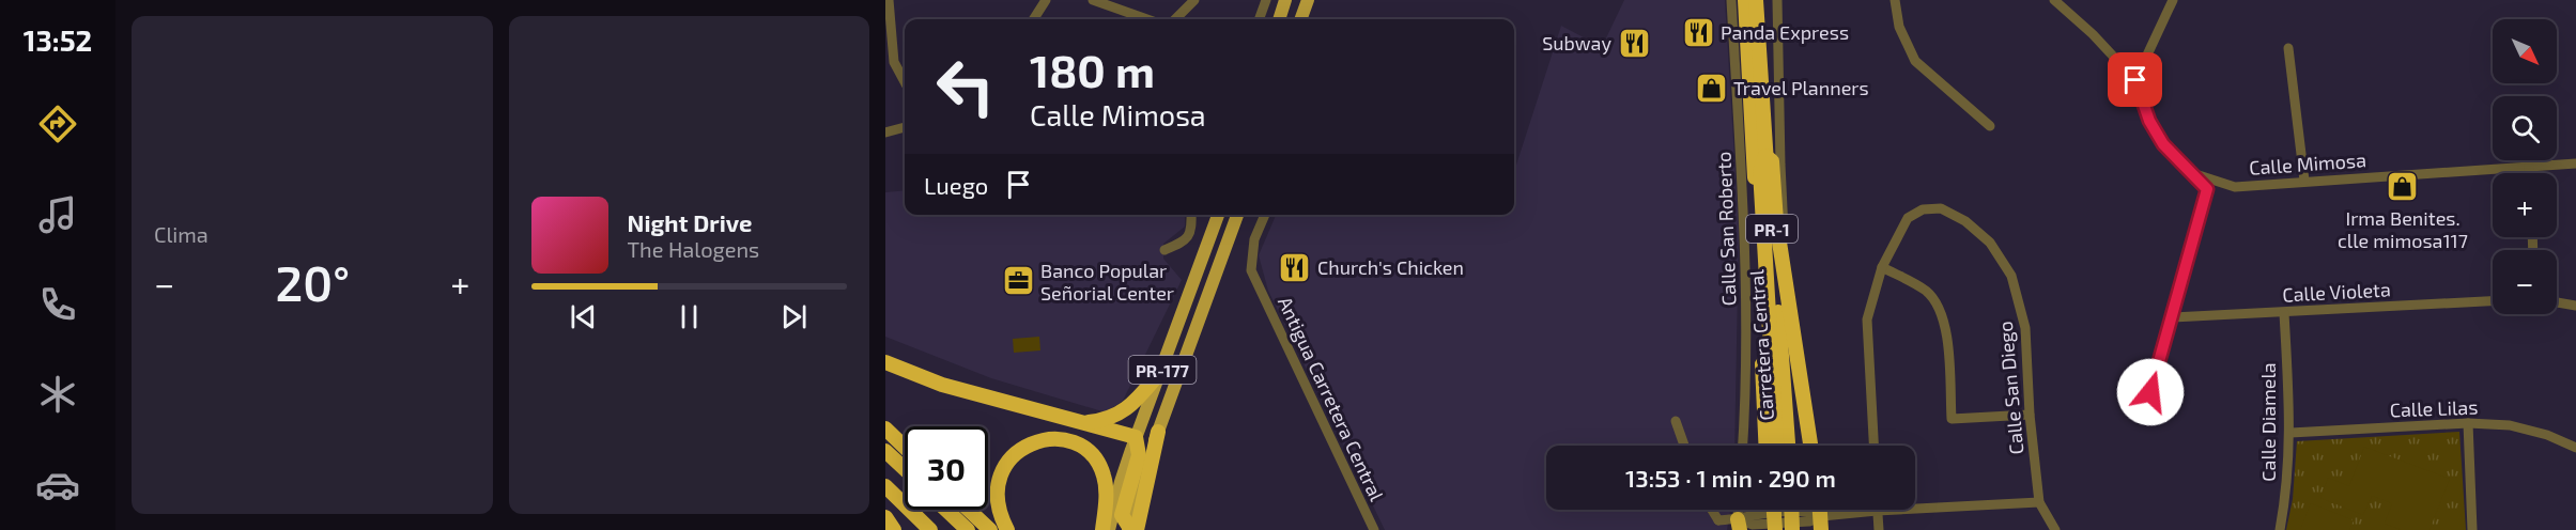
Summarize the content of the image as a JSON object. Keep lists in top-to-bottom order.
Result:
{
  "streets": {
    "highway": ["PR-1", "Carretera Central"],
    "main road": ["PR-177"],
    "street": [
      "Calle Mimosa",
      "Calle San Roberto",
      "Calle Violeta",
      "Calle San Diego",
      "Antigua Carretera Central",
      "Calle Lilas",
      "Calle Diamela"
    ]
  },
  "crossings": [
    ["Calle Violeta", "Calle Diamela"],
    ["Calle Lilas", "Calle Diamela"]
  ],
  "places": {
    "restaurant": ["Panda Express", "Subway", "Church's Chicken"],
    "shop": ["Travel Planners", "Irma Benites. clle mimosa117"],
    "office": ["Banco Popular Señorial Center"]
  },
  "north": "bottom right",
  "page": {
    "tabs": "13:52",
    "tile": "Clima",
    "map_buttons": ["+", "−"],
    "turn": ["180 m", "Calle Mimosa"],
    "then": "Luego",
    "song": ["Night Drive", "The Halogens"],
    "heat": ["−", "20°", "+"],
    "limit": "30",
    "trip": "13:53 · 1 min · 290 m"
  }
}
